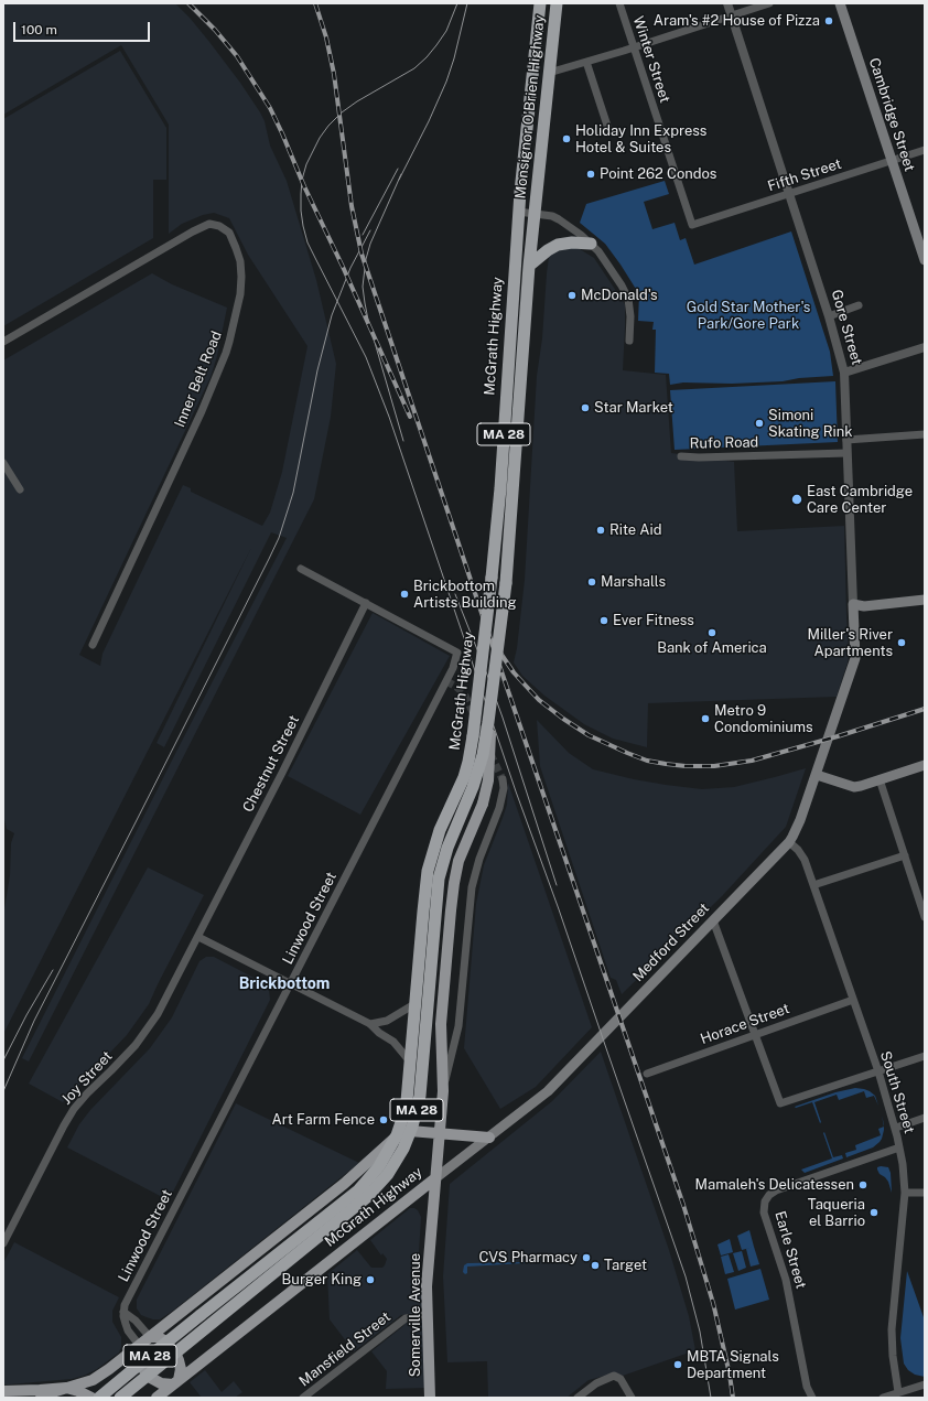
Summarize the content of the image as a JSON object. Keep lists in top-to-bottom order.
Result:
{
  "streets": {
    "highway": ["Monsignor O'Brien Highway", "McGrath Highway", "MA 28"],
    "main road": [
      "Cambridge Street",
      "Gore Street",
      "Medford Street",
      "Somerville Avenue"
    ],
    "street": [
      "Winter Street",
      "Fifth Street",
      "Inner Belt Road",
      "Rufo Road",
      "Chestnut Street",
      "Linwood Street",
      "Horace Street",
      "Joy Street",
      "South Street",
      "Earle Street",
      "Mansfield Street"
    ]
  },
  "crossings": [
    ["Winter Street", "Fifth Street"],
    ["Monsignor O'Brien Highway", "McGrath Highway"],
    ["Cambridge Street", "Fifth Street"],
    ["Fifth Street", "Gore Street"],
    ["Gore Street", "Rufo Road"],
    ["Gore Street", "Medford Street"],
    ["McGrath Highway", "Medford Street"],
    ["McGrath Highway", "Somerville Avenue"],
    ["Chestnut Street", "Linwood Street"],
    ["Chestnut Street", "Joy Street"],
    ["Medford Street", "South Street"],
    ["Medford Street", "Somerville Avenue"],
    ["Horace Street", "South Street"],
    ["South Street", "Earle Street"],
    ["Somerville Avenue", "Mansfield Street"]
  ],
  "districts": ["Brickbottom"],
  "parks": ["Gold Star Mother's Park/Gore Park"],
  "places": [
    "Aram's #2 House of Pizza",
    "Holiday Inn Express Hotel & Suites",
    "Point 262 Condos",
    "McDonald's",
    "Star Market",
    "Simoni Skating Rink",
    "East Cambridge Care Center",
    "Rite Aid",
    "Marshalls",
    "Brickbottom Artists Building",
    "Ever Fitness",
    "Bank of America",
    "Miller's River Apartments",
    "Metro 9 Condominiums",
    "Art Farm Fence",
    "Mamaleh's Delicatessen",
    "Taqueria el Barrio",
    "CVS Pharmacy",
    "Target",
    "Burger King",
    "MBTA Signals Department"
  ],
  "scale_bar": "100 m"
}
